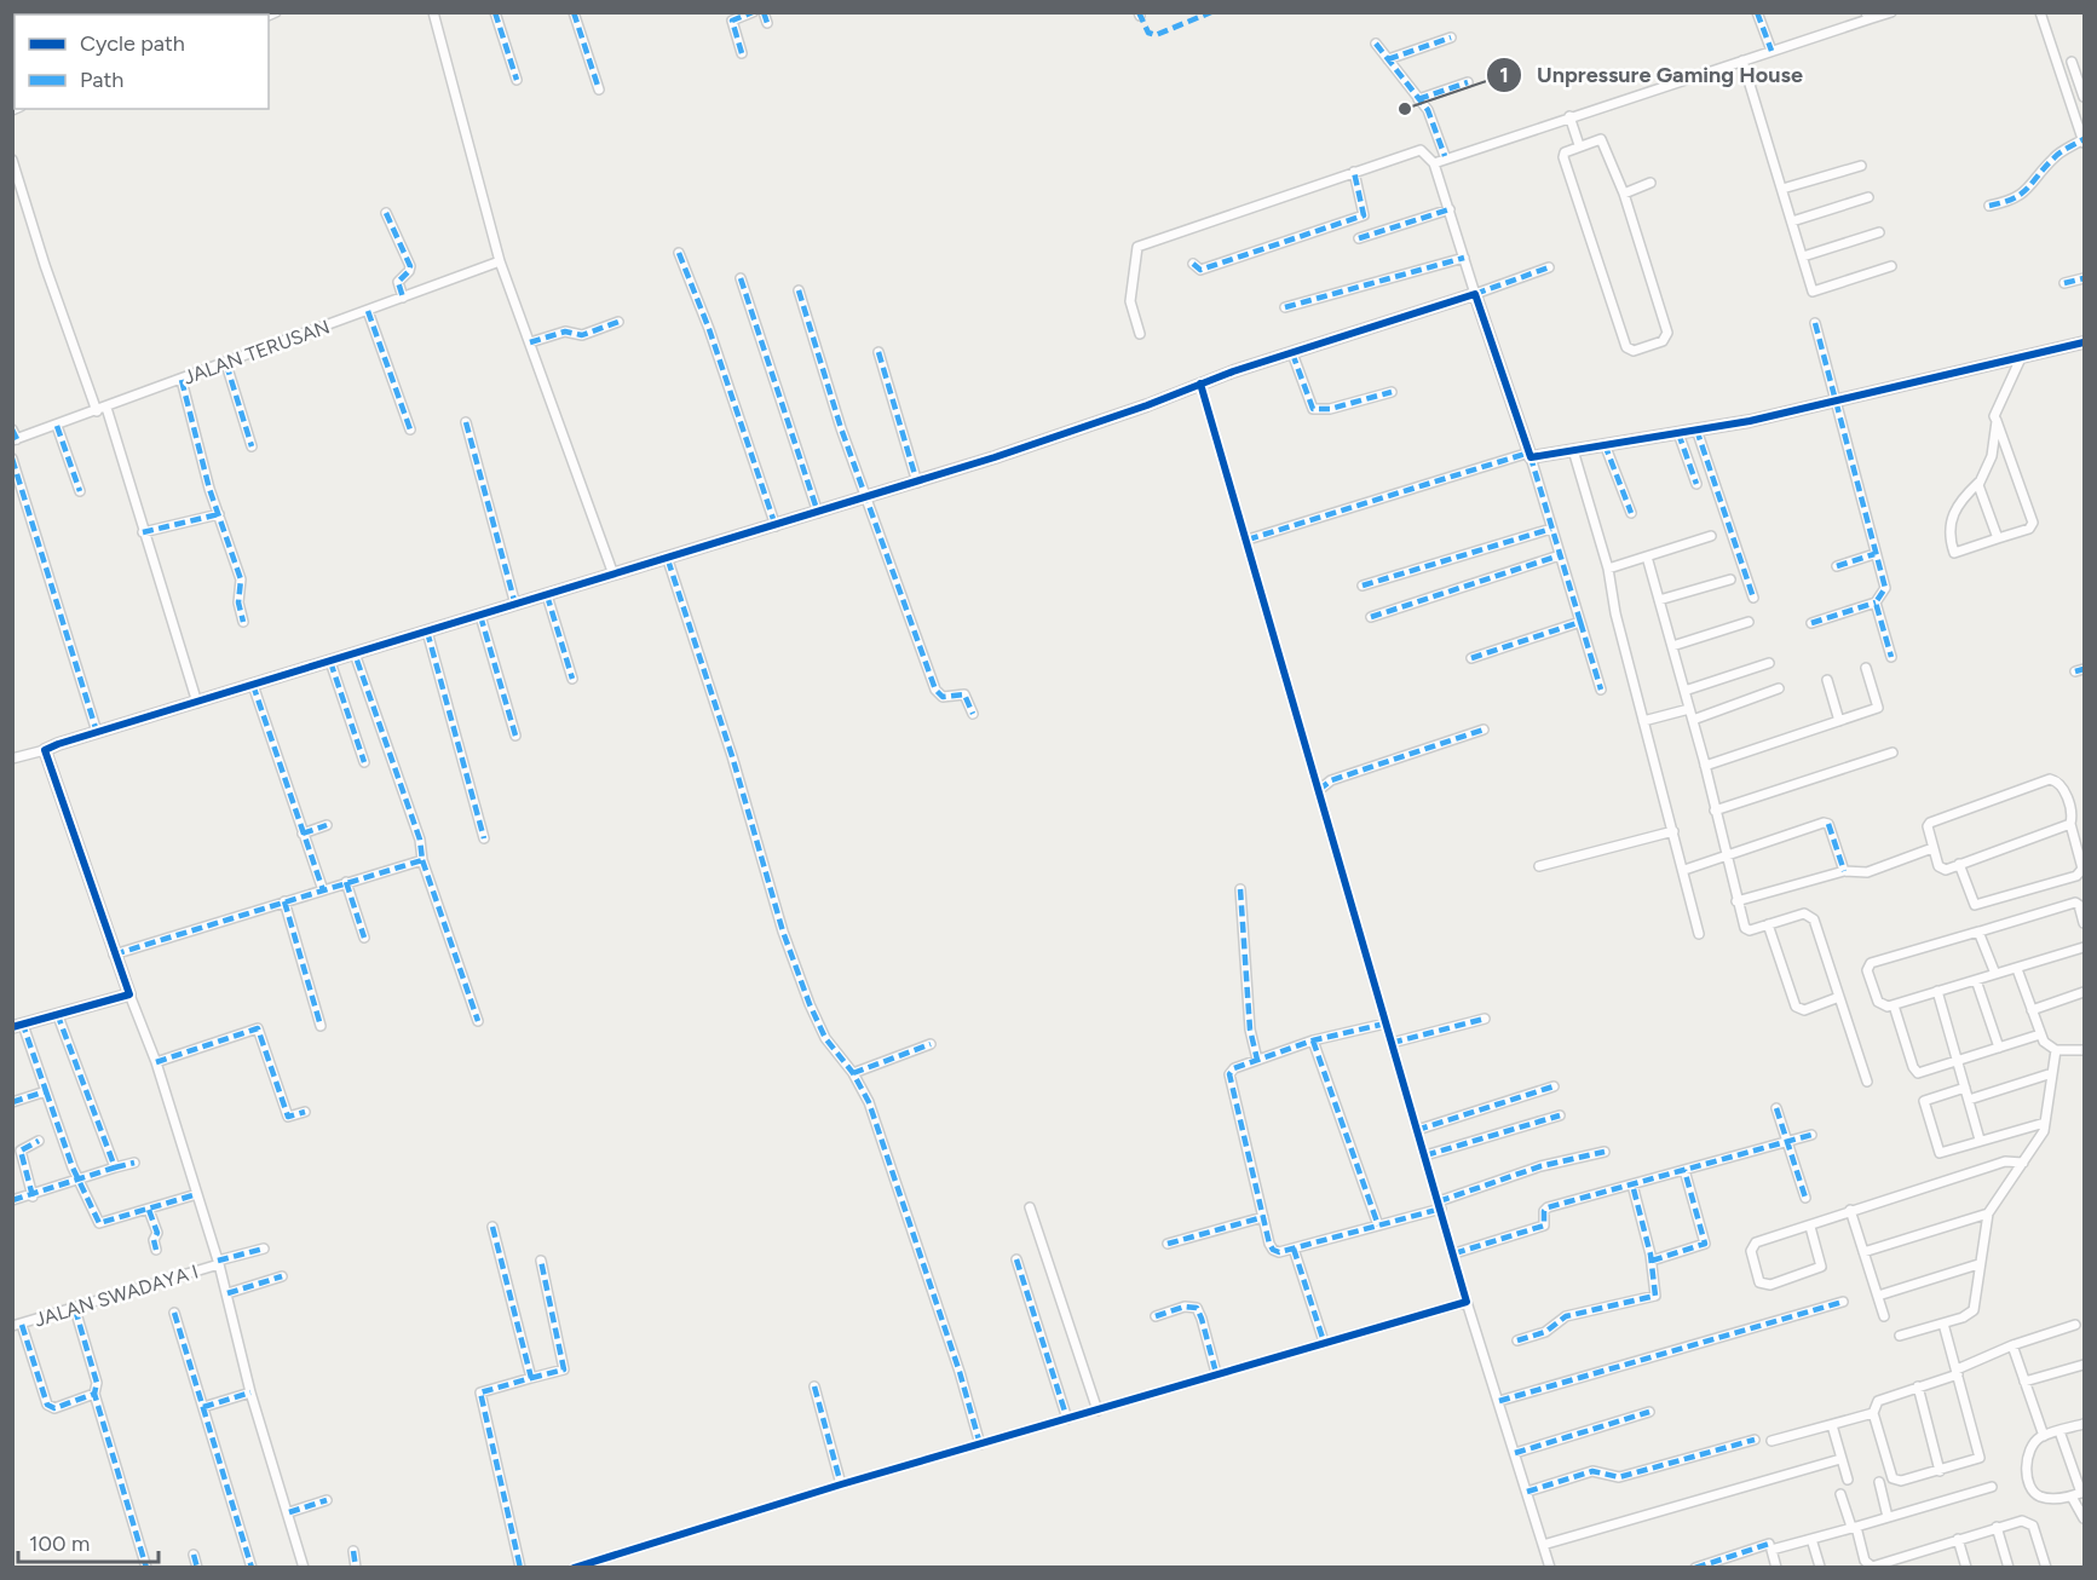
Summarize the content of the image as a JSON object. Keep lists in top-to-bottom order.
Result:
{
  "streets": {
    "street": ["JALAN TERUSAN", "JALAN SWADAYA I"]
  },
  "places": ["Unpressure Gaming House"],
  "legend": ["Cycle path", "Path"],
  "scale_bar": "100 m"
}
